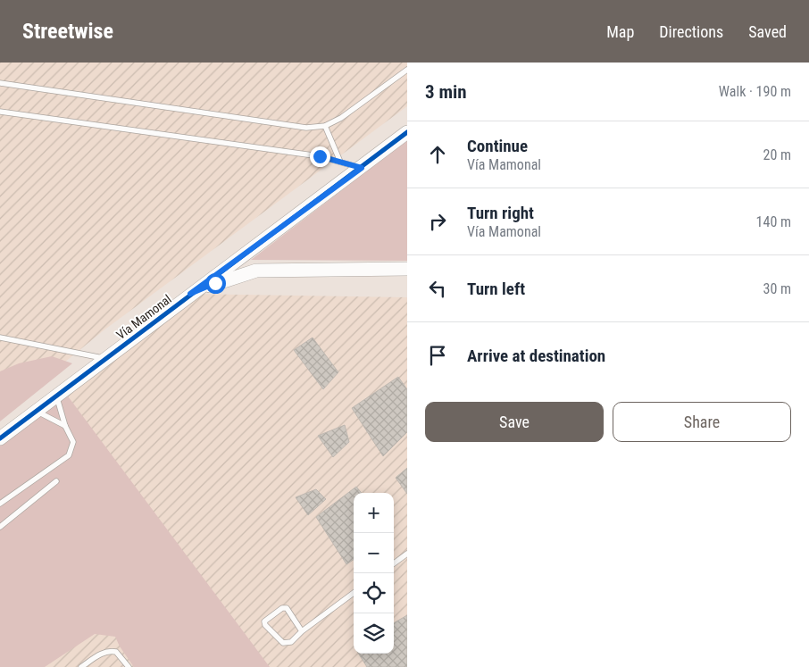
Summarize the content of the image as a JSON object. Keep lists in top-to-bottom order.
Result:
{
  "streets": {
    "street": ["Vía Mamonal"]
  },
  "page": {
    "header": "Streetwise",
    "nav": ["Map", "Directions", "Saved"],
    "heading": ["3 min", "Walk · 190 m"],
    "list": [
      ["Continue", "Vía Mamonal", "20 m"],
      ["Turn right", "Vía Mamonal", "140 m"],
      ["Turn left", "30 m"],
      "Arrive at destination"
    ],
    "buttons": ["Save", "Share"],
    "map_buttons": ["+", "−"]
  }
}
